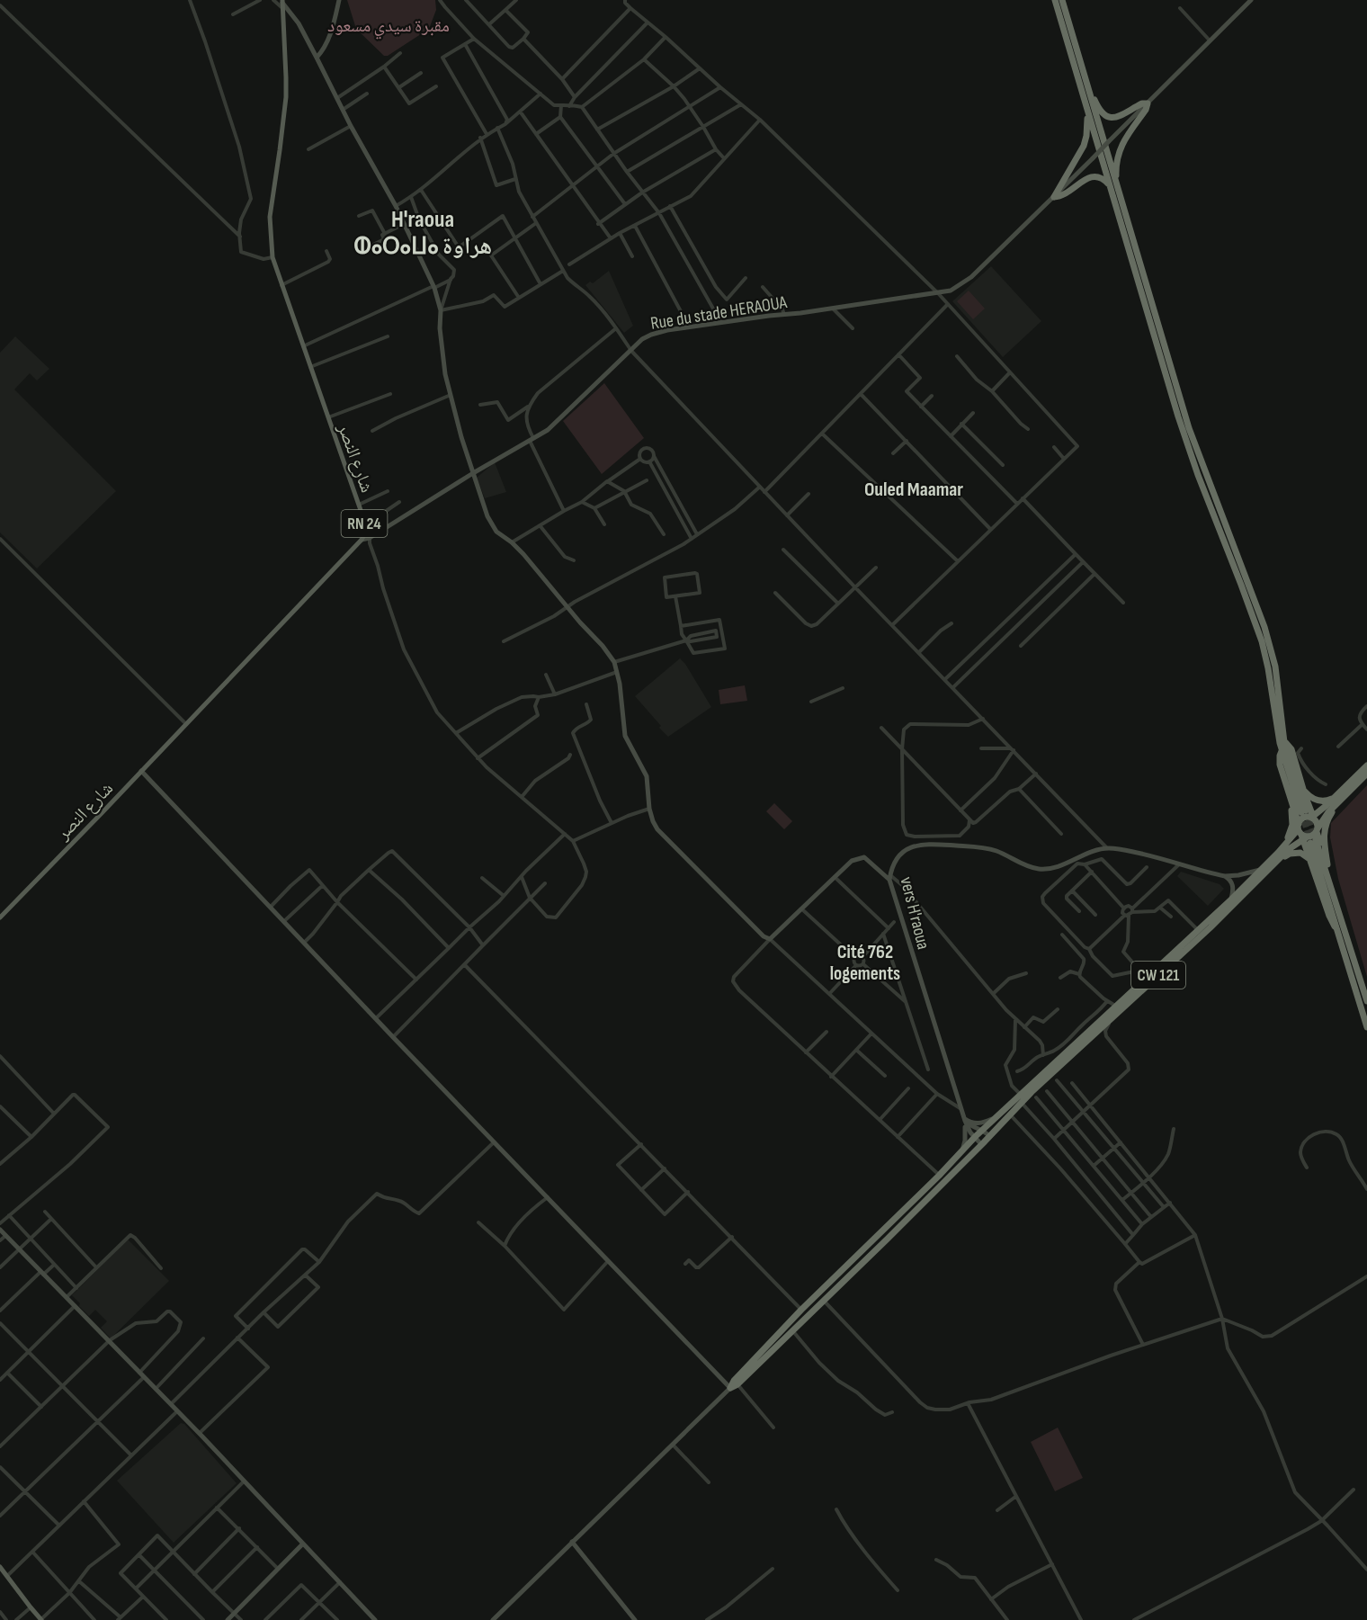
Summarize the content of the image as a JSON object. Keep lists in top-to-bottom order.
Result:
{
  "streets": {
    "highway": ["CW 121"],
    "main road": ["شارع النصر", "RN 24"],
    "street": ["Rue du stade HERAOUA", "vers H'raoua"]
  },
  "crossings": [
    ["Rue du stade HERAOUA", "شارع النصر"],
    ["vers H'raoua", "CW 121"]
  ],
  "districts": ["H'raoua ⵀⴰⵔⴰⵡⴰ هراوة", "Ouled Maamar", "Cité 762 logements"],
  "parks": ["مقبرة سيدي مسعود"]
}
